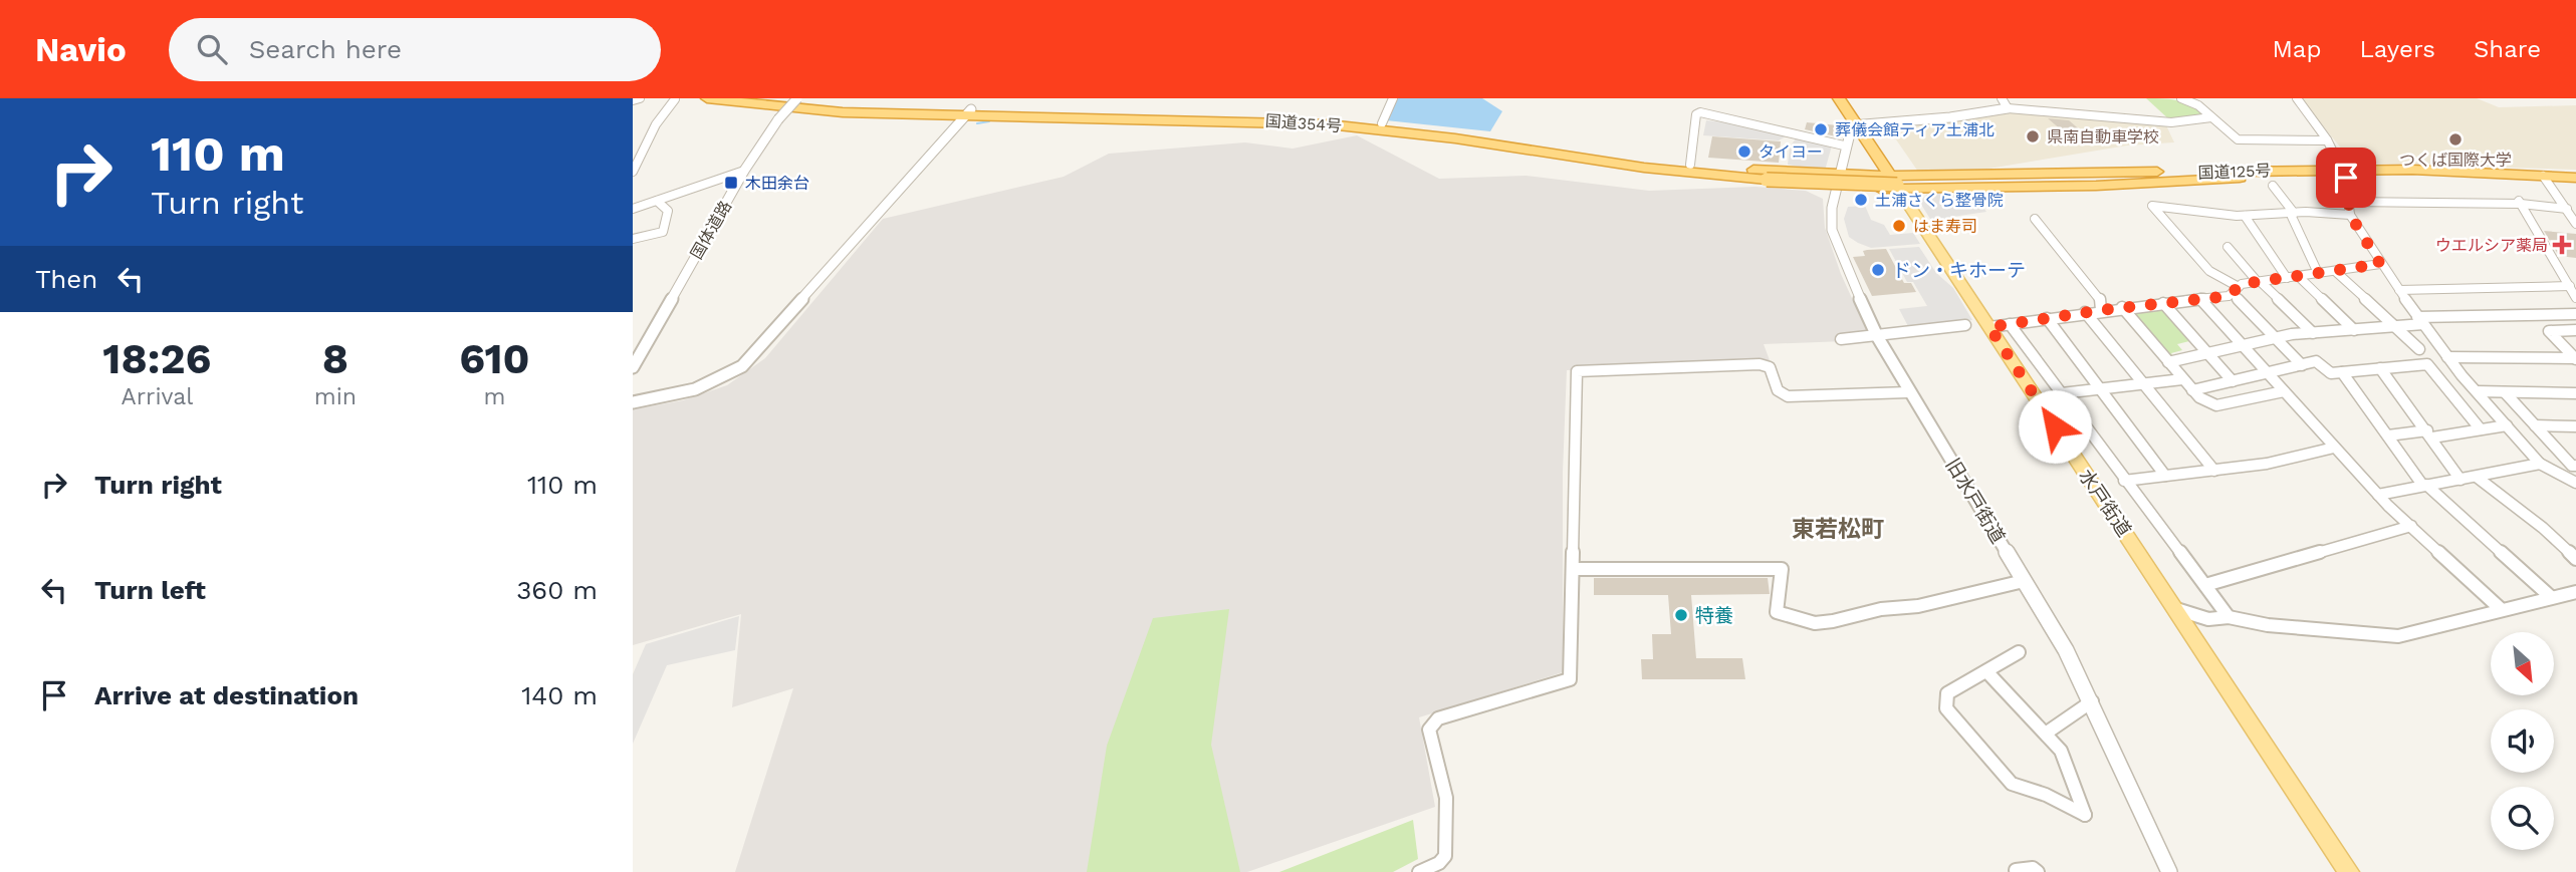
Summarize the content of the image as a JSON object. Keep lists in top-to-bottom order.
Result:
{
  "streets": {
    "highway": ["国道354号", "国道125号", "水戸街道"],
    "street": ["国体道路", "旧水戸街道"]
  },
  "crossings": [
    ["国道354号", "国道125号"],
    ["国道354号", "水戸街道"],
    ["国道125号", "水戸街道"],
    ["旧水戸街道", "水戸街道"]
  ],
  "districts": ["東若松町"],
  "places": {
    "other": [
      "葬儀会館ティア土浦北",
      "県南自動車学校",
      "つくば国際大学",
      "タイヨー",
      "土浦さくら整骨院",
      "はま寿司",
      "ドン・キホーテ",
      "特養"
    ],
    "transit": ["木田余台"],
    "health": ["ウエルシア薬局"]
  },
  "north": "bottom right",
  "page": {
    "header": "Navio",
    "search": "Search here",
    "nav": ["Map", "Layers", "Share"],
    "turn": ["110 m", "Turn right"],
    "then": "Then",
    "eta": [
      "18:26",
      "Arrival",
      "8",
      "min",
      "610",
      "m"
    ],
    "list": [
      {
        "name": "Turn right",
        "value": "110 m"
      },
      {
        "name": "Turn left",
        "value": "360 m"
      },
      {
        "name": "Arrive at destination",
        "value": "140 m"
      }
    ]
  }
}
